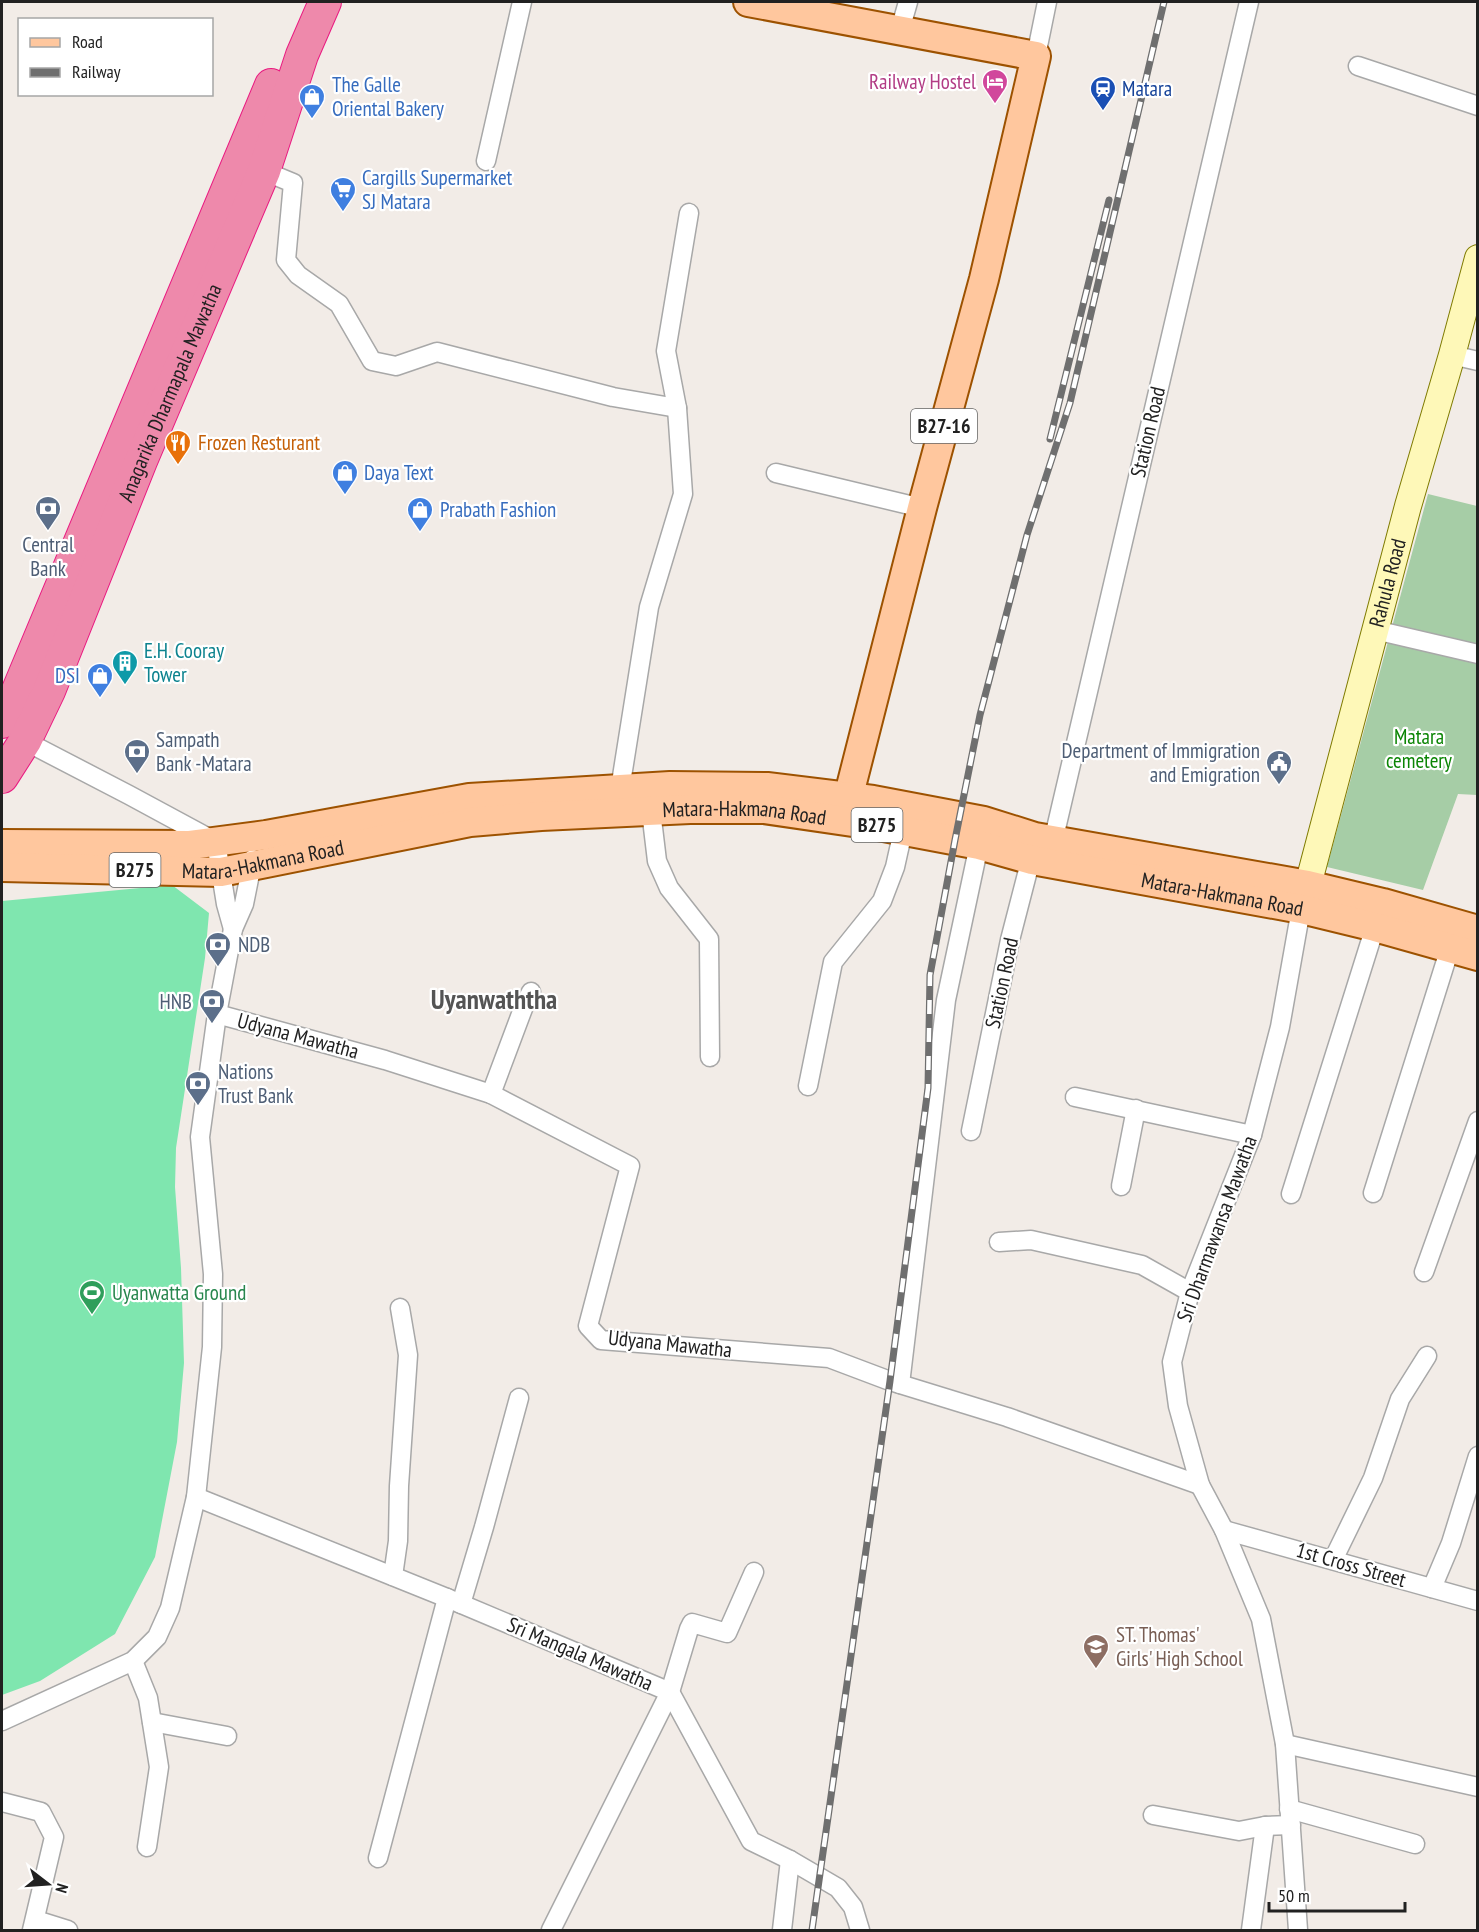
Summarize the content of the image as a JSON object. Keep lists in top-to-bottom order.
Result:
{
  "streets": {
    "highway": ["Anagarika Dharmapala Mawatha"],
    "main road": [
      "B27-16",
      "Rahula Road",
      "Matara-Hakmana Road",
      "B275"
    ],
    "street": [
      "Station Road",
      "Udyana Mawatha",
      "Sri Dharmawansa Mawatha",
      "1st Cross Street",
      "Sri Mangala Mawatha"
    ]
  },
  "crossings": [
    ["B27-16", "Matara-Hakmana Road"],
    ["Station Road", "Matara-Hakmana Road"],
    ["Rahula Road", "Matara-Hakmana Road"],
    ["Rahula Road", "Sri Dharmawansa Mawatha"],
    ["Matara-Hakmana Road", "Sri Dharmawansa Mawatha"],
    ["Udyana Mawatha", "Sri Dharmawansa Mawatha"],
    ["Sri Dharmawansa Mawatha", "1st Cross Street"]
  ],
  "districts": ["Uyanwaththa"],
  "parks": ["Matara cemetery"],
  "places": {
    "hotel": ["Railway Hostel"],
    "station": ["Matara"],
    "shop": [
      "The Galle Oriental Bakery",
      "Daya Text",
      "Prabath Fashion",
      "DSI"
    ],
    "supermarket": ["Cargills Supermarket SJ Matara"],
    "restaurant": ["Frozen Resturant"],
    "bank": [
      "Central Bank",
      "Sampath Bank -Matara",
      "NDB",
      "HNB",
      "Nations Trust Bank"
    ],
    "building": ["E.H. Cooray Tower"],
    "public building": ["Department of Immigration and Emigration"],
    "sports": ["Uyanwatta Ground"],
    "school or university": ["ST. Thomas' Girls' High School"]
  },
  "legend": ["Road", "Railway"],
  "scale_bar": "50 m",
  "north": "right"
}
